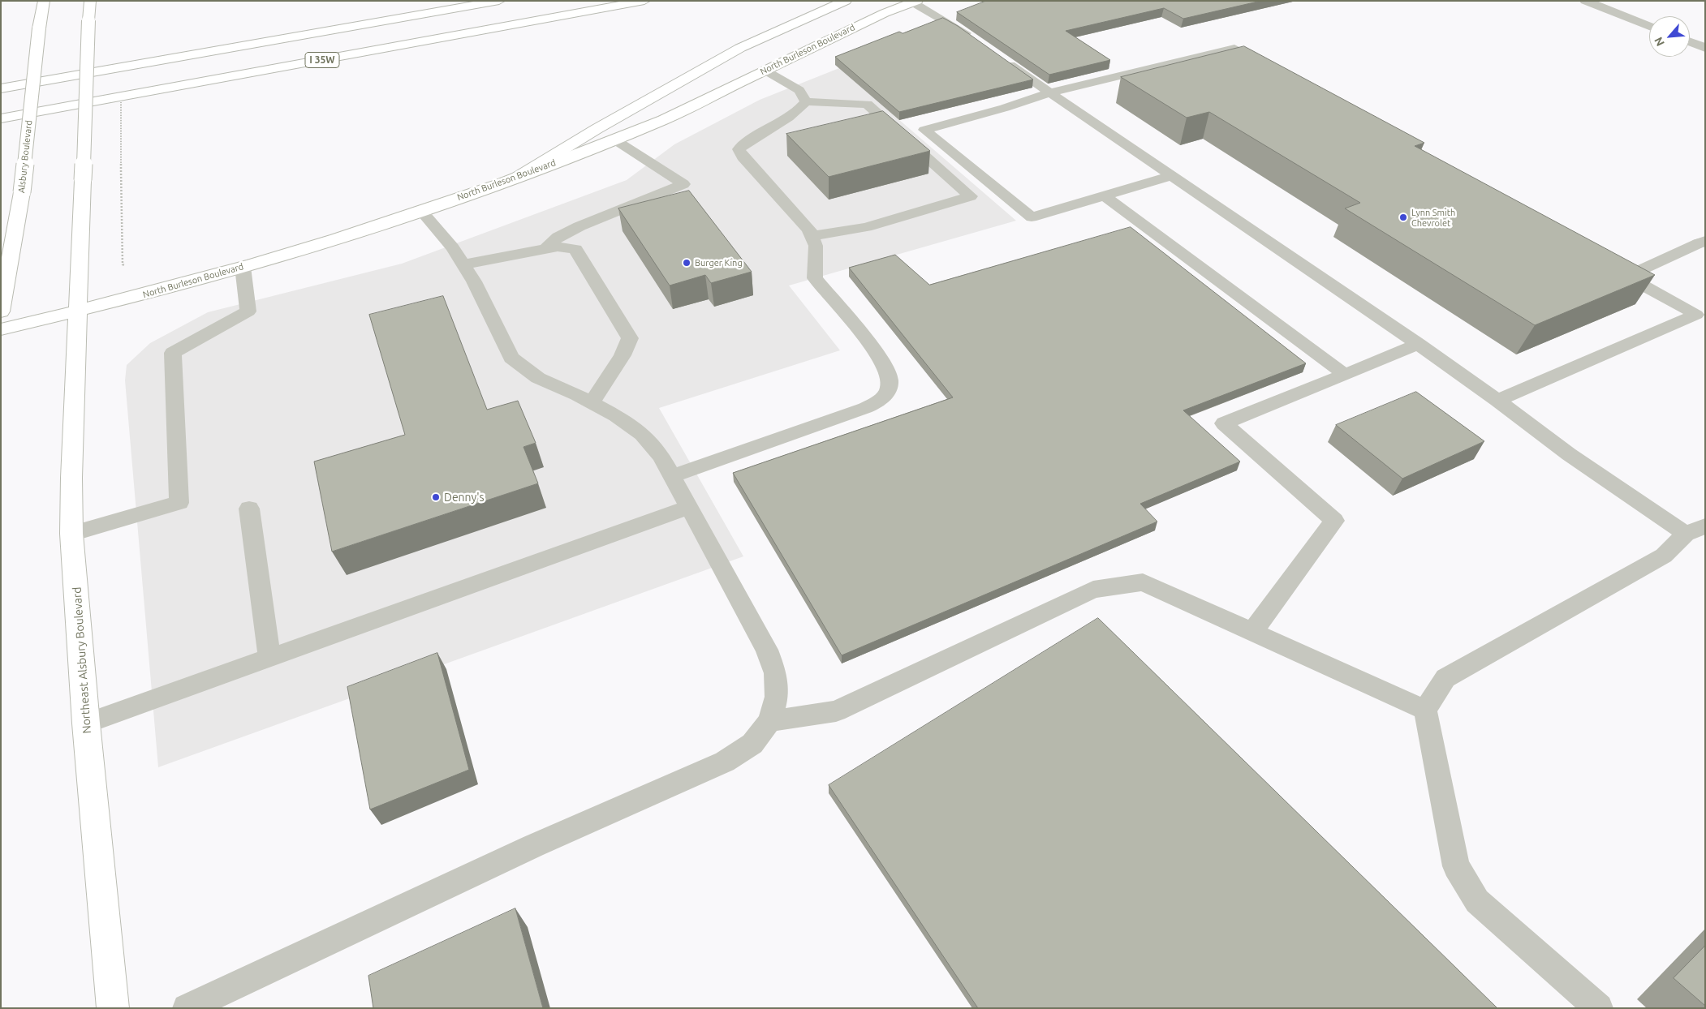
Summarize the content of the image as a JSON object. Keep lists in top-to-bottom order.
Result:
{
  "streets": {
    "main road": [
      "North Burleson Boulevard",
      "I 35W",
      "Alsbury Boulevard",
      "Northeast Alsbury Boulevard"
    ]
  },
  "crossings": [
    ["North Burleson Boulevard", "Northeast Alsbury Boulevard"]
  ],
  "places": ["Lynn Smith Chevrolet", "Burger King", "Denny's"],
  "north": "bottom left"
}
